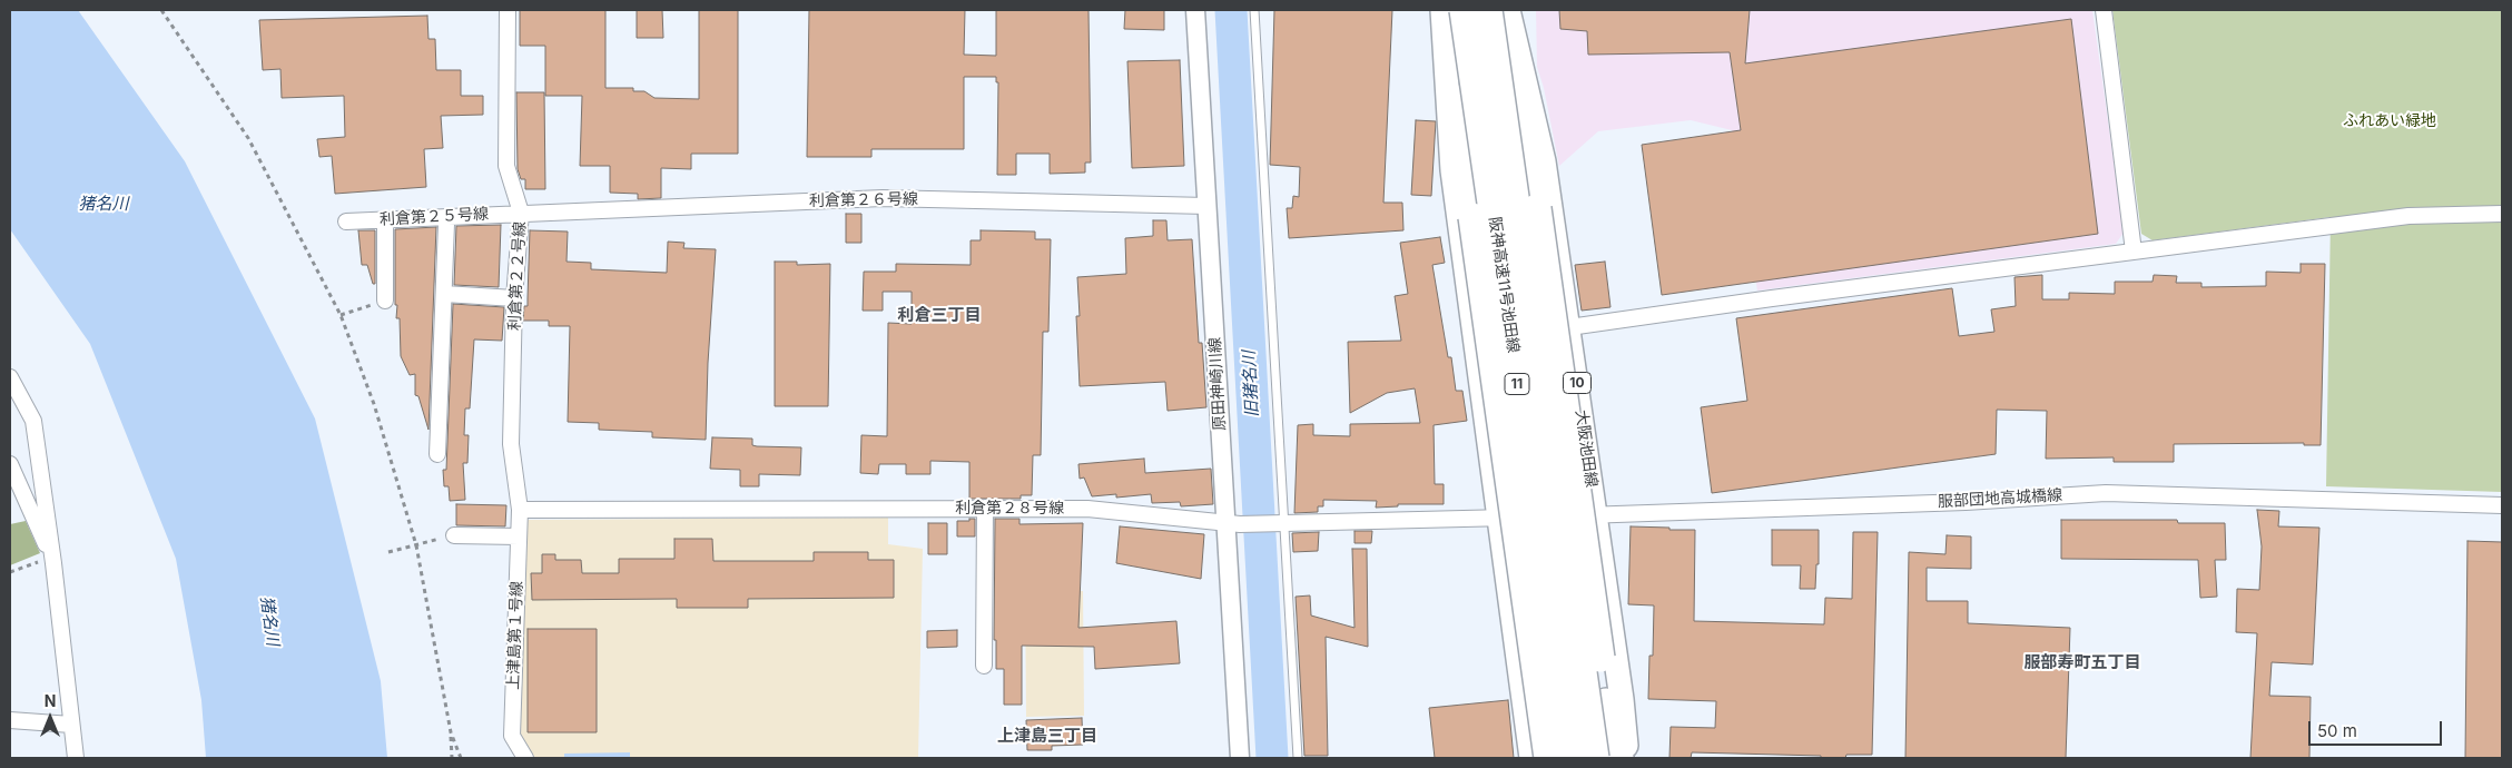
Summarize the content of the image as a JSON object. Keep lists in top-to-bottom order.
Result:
{
  "streets": {
    "highway": ["阪神高速11号池田線", "11"],
    "main road": ["10", "大阪池田線"],
    "street": [
      "利倉第２６号線",
      "利倉第２５号線",
      "利倉第２２号線",
      "原田神崎川線",
      "服部団地高城橋線",
      "利倉第２８号線",
      "上津島第１号線"
    ]
  },
  "crossings": [
    ["利倉第２６号線", "利倉第２５号線"],
    ["利倉第２６号線", "利倉第２２号線"],
    ["利倉第２６号線", "原田神崎川線"],
    ["利倉第２５号線", "利倉第２２号線"],
    ["利倉第２２号線", "利倉第２８号線"],
    ["利倉第２２号線", "上津島第１号線"],
    ["原田神崎川線", "利倉第２８号線"],
    ["大阪池田線", "服部団地高城橋線"],
    ["服部団地高城橋線", "利倉第２８号線"],
    ["利倉第２８号線", "上津島第１号線"]
  ],
  "districts": ["利倉三丁目", "服部寿町五丁目", "上津島三丁目"],
  "water": ["猪名川", "旧猪名川"],
  "parks": ["ふれあい緑地"],
  "scale_bar": "50 m",
  "north": "top"
}
